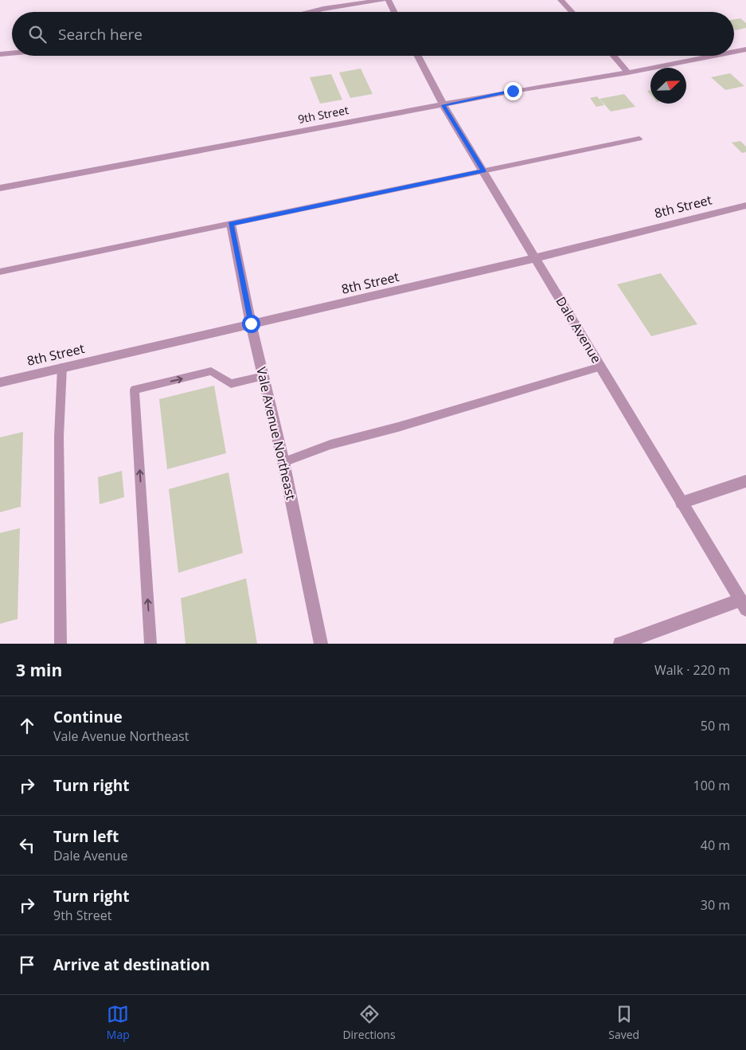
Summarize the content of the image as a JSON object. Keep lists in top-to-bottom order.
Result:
{
  "streets": {
    "street": [
      "9th Street",
      "8th Street",
      "Dale Avenue",
      "Vale Avenue Northeast"
    ]
  },
  "crossings": [
    ["9th Street", "Dale Avenue"],
    ["8th Street", "Dale Avenue"],
    ["8th Street", "Vale Avenue Northeast"]
  ],
  "north": "top right",
  "page": {
    "search": "Search here",
    "heading": ["3 min", "Walk · 220 m"],
    "list": [
      ["Continue", "Vale Avenue Northeast", "50 m"],
      ["Turn right", "100 m"],
      ["Turn left", "Dale Avenue", "40 m"],
      ["Turn right", "9th Street", "30 m"],
      "Arrive at destination"
    ],
    "nav": ["Map", "Directions", "Saved"]
  }
}
